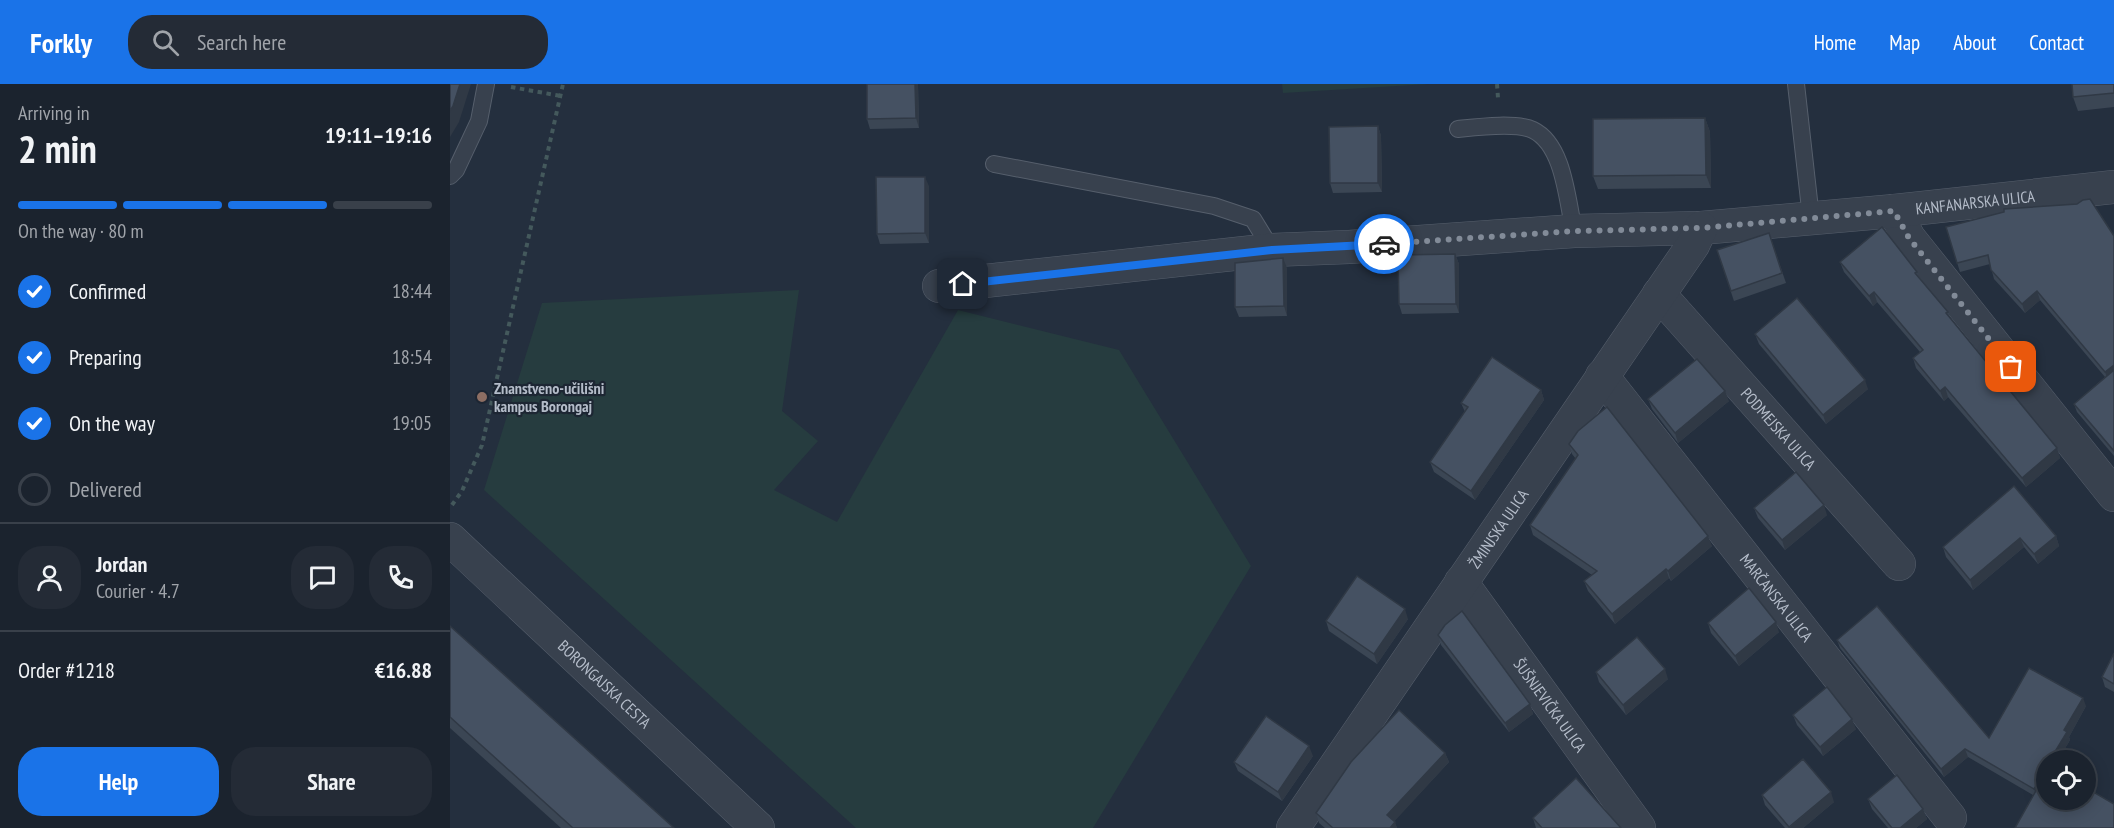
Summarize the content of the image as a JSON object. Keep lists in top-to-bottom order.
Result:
{
  "streets": {
    "street": [
      "KANFANARSKA ULICA",
      "PODMEJSKA ULICA",
      "ŽMINJSKA ULICA",
      "MARČANSKA ULICA",
      "BORONGAJSKA CESTA",
      "ŠUŠNJEVIČKA ULICA"
    ]
  },
  "crossings": [
    ["KANFANARSKA ULICA", "ŽMINJSKA ULICA"],
    ["PODMEJSKA ULICA", "ŽMINJSKA ULICA"],
    ["ŽMINJSKA ULICA", "MARČANSKA ULICA"],
    ["ŽMINJSKA ULICA", "ŠUŠNJEVIČKA ULICA"]
  ],
  "places": ["Znanstveno-učilišni kampus Borongaj"],
  "page": {
    "header": "Forkly",
    "search": "Search here",
    "nav": [
      "Home",
      "Map",
      "About",
      "Contact"
    ],
    "heading": ["2 min", "Arriving in", "19:11–19:16"],
    "panel": [
      "Jordan",
      "Courier · 4.7",
      "Order #1218",
      "€16.88"
    ],
    "bar": "On the way · 80 m",
    "list": [
      ["Confirmed", "18:44"],
      ["Preparing", "18:54"],
      ["On the way", "19:05"],
      "Delivered"
    ],
    "buttons": ["Help", "Share"]
  }
}
